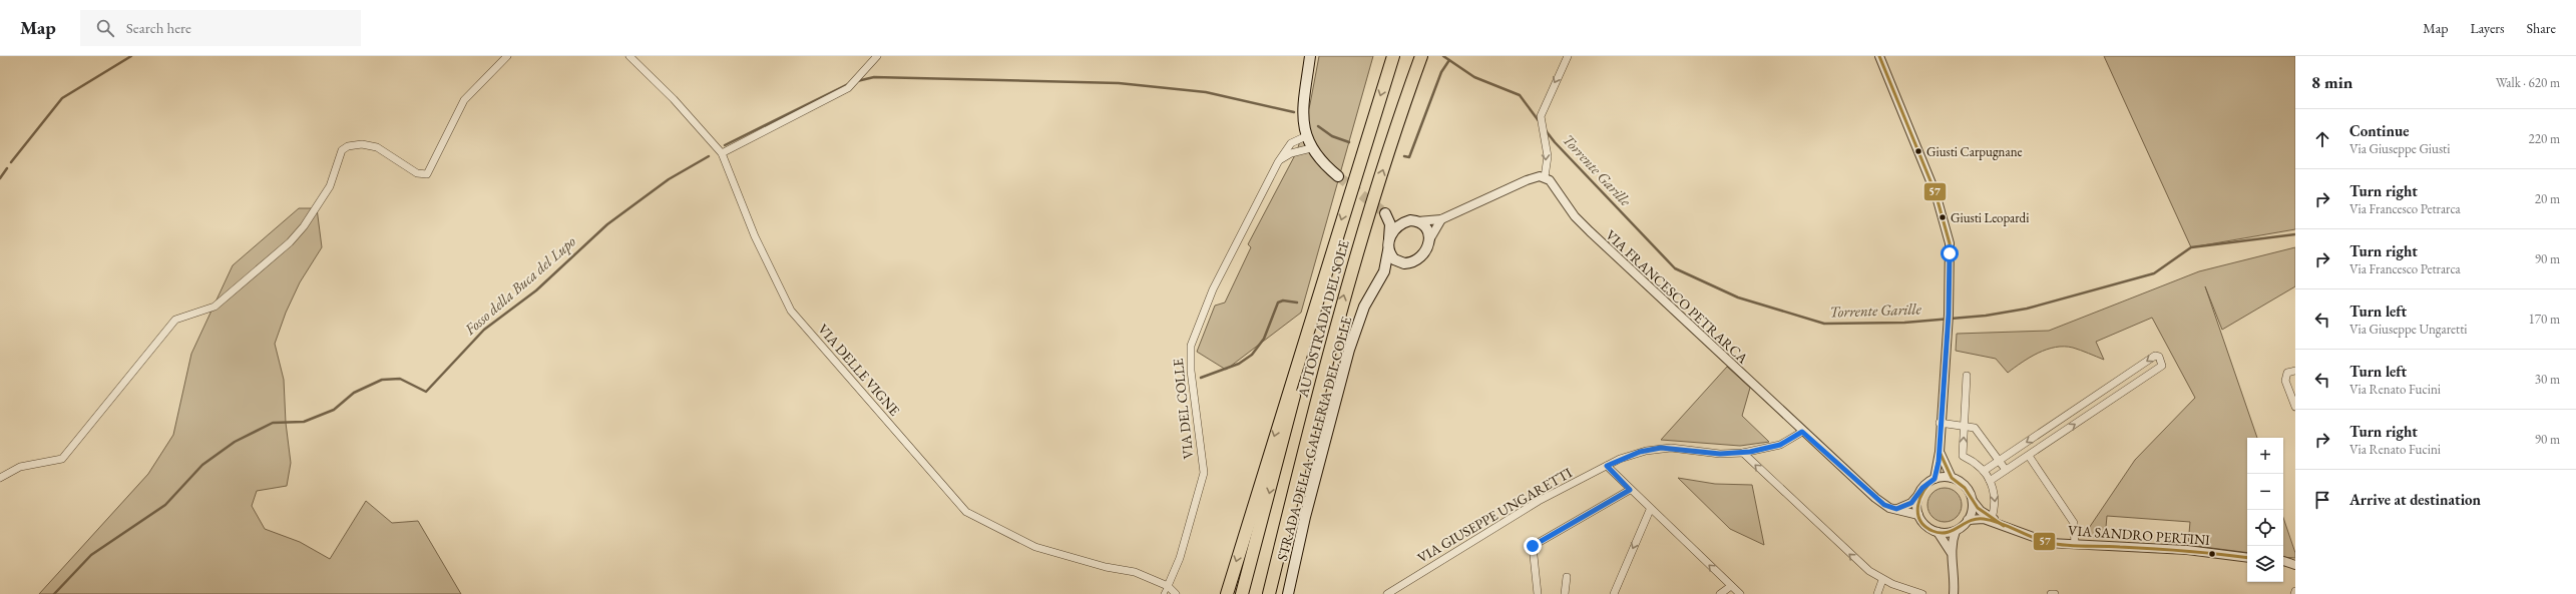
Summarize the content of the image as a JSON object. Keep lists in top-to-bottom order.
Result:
{
  "streets": {
    "highway": ["AUTOSTRADA DEL SOLE"],
    "main road": ["STRADA DELLA GALLERIA DEL COLLE"],
    "street": [
      "VIA FRANCESCO PETRARCA",
      "VIA DELLE VIGNE",
      "VIA DEL COLLE",
      "VIA GIUSEPPE UNGARETTI",
      "VIA SANDRO PERTINI"
    ]
  },
  "crossings": [
    ["VIA FRANCESCO PETRARCA", "VIA GIUSEPPE UNGARETTI"],
    ["VIA FRANCESCO PETRARCA", "VIA SANDRO PERTINI"],
    ["VIA DELLE VIGNE", "VIA DEL COLLE"]
  ],
  "water": ["Torrente Garille", "Fosso della Buca del Lupo"],
  "places": ["Giusti Carpugnane", "Giusti Leopardi"],
  "lines": ["transit line 57"],
  "page": {
    "header": "Map",
    "search": "Search here",
    "nav": ["Map", "Layers", "Share"],
    "heading": ["8 min", "Walk · 620 m"],
    "list": [
      ["Continue", "Via Giuseppe Giusti", "220 m"],
      ["Turn right", "Via Francesco Petrarca", "20 m"],
      ["Turn right", "Via Francesco Petrarca", "90 m"],
      ["Turn left", "Via Giuseppe Ungaretti", "170 m"],
      ["Turn left", "Via Renato Fucini", "30 m"],
      ["Turn right", "Via Renato Fucini", "90 m"],
      "Arrive at destination"
    ],
    "map_buttons": ["+", "−"]
  }
}
